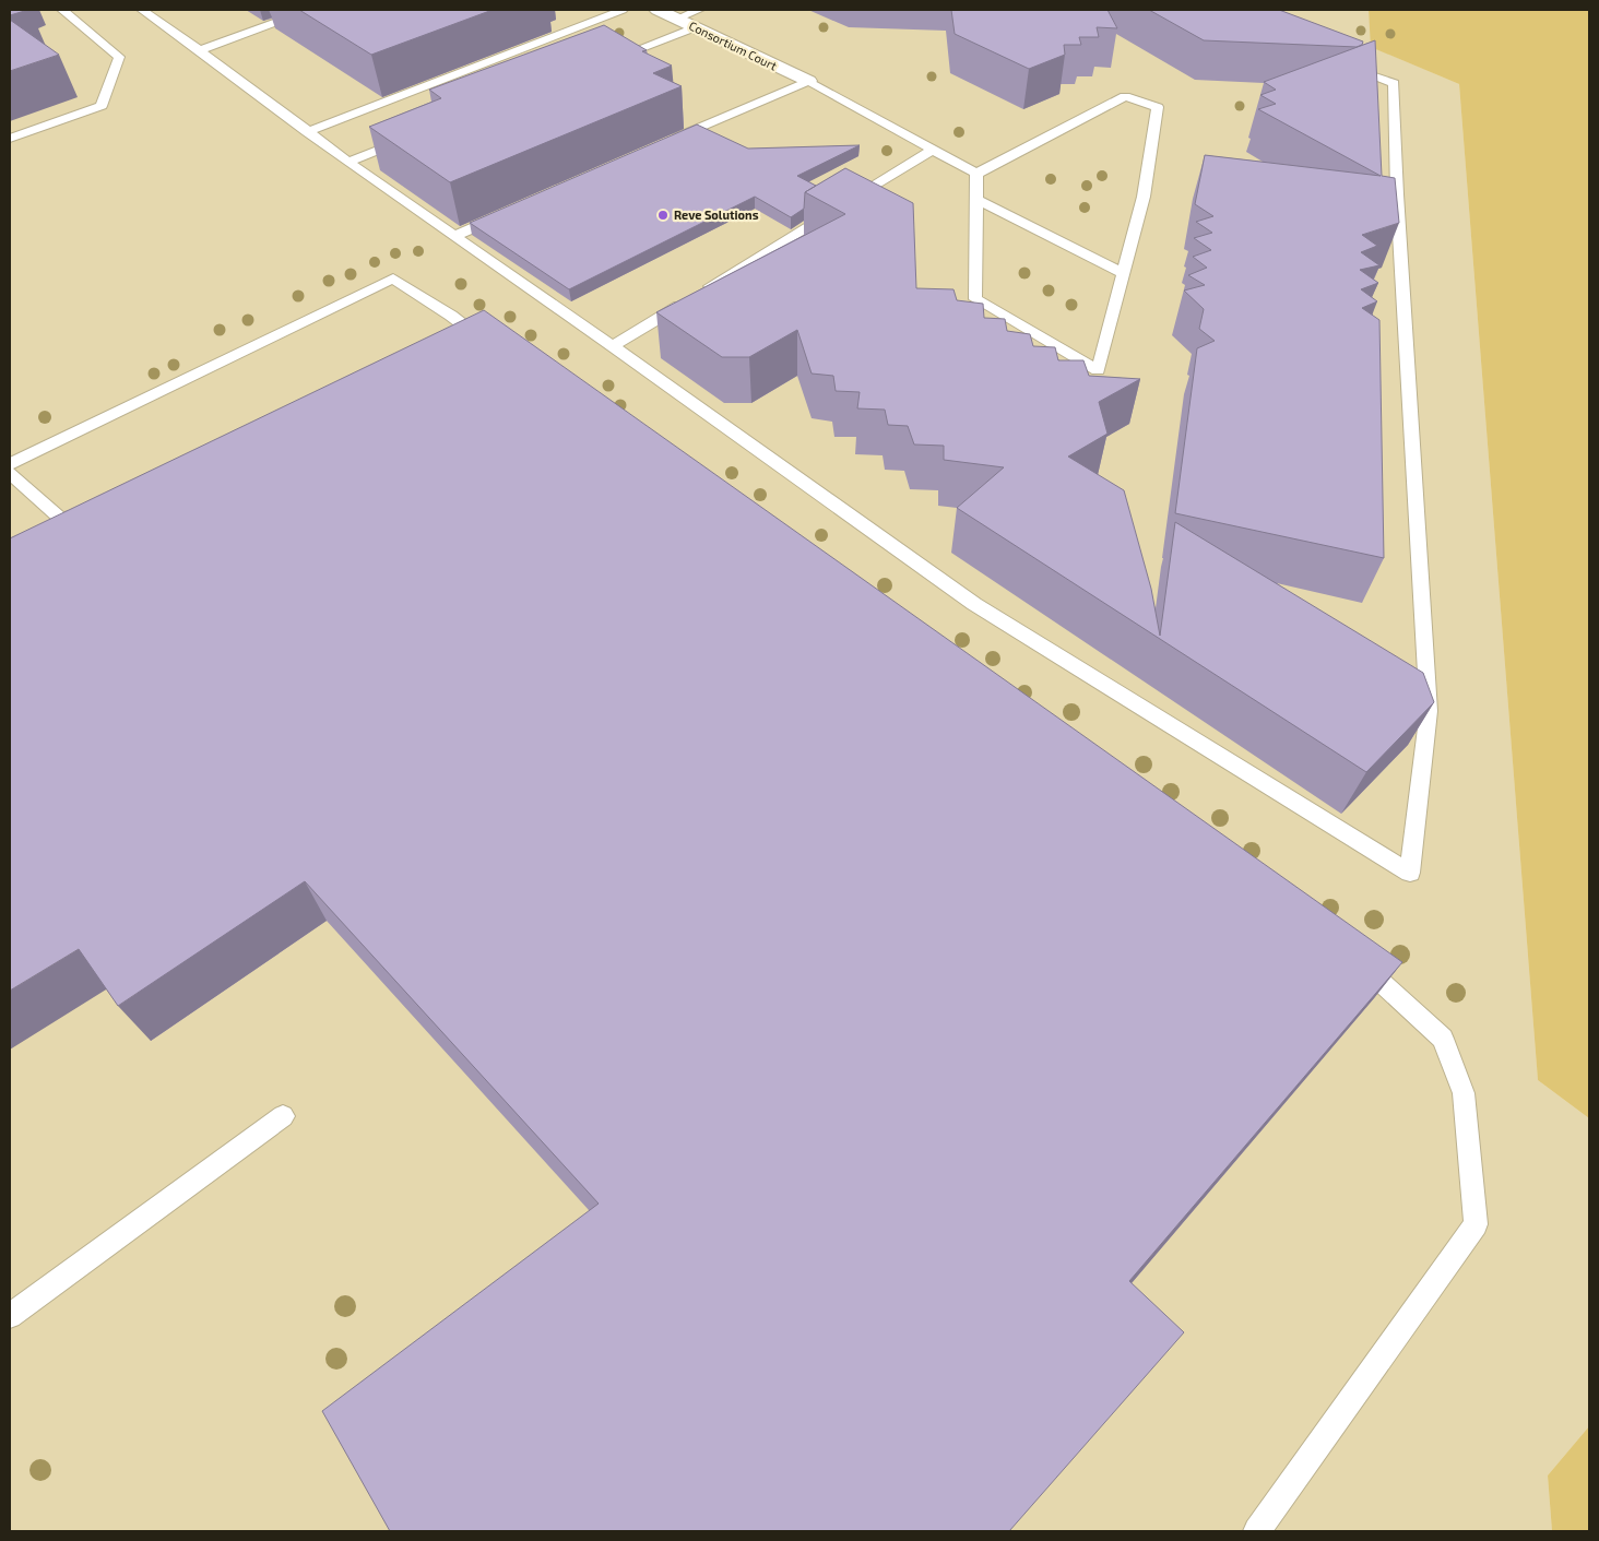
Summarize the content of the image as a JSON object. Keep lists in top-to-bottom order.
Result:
{
  "streets": {
    "street": ["Consortium Court"]
  },
  "places": ["Reve Solutions"]
}
